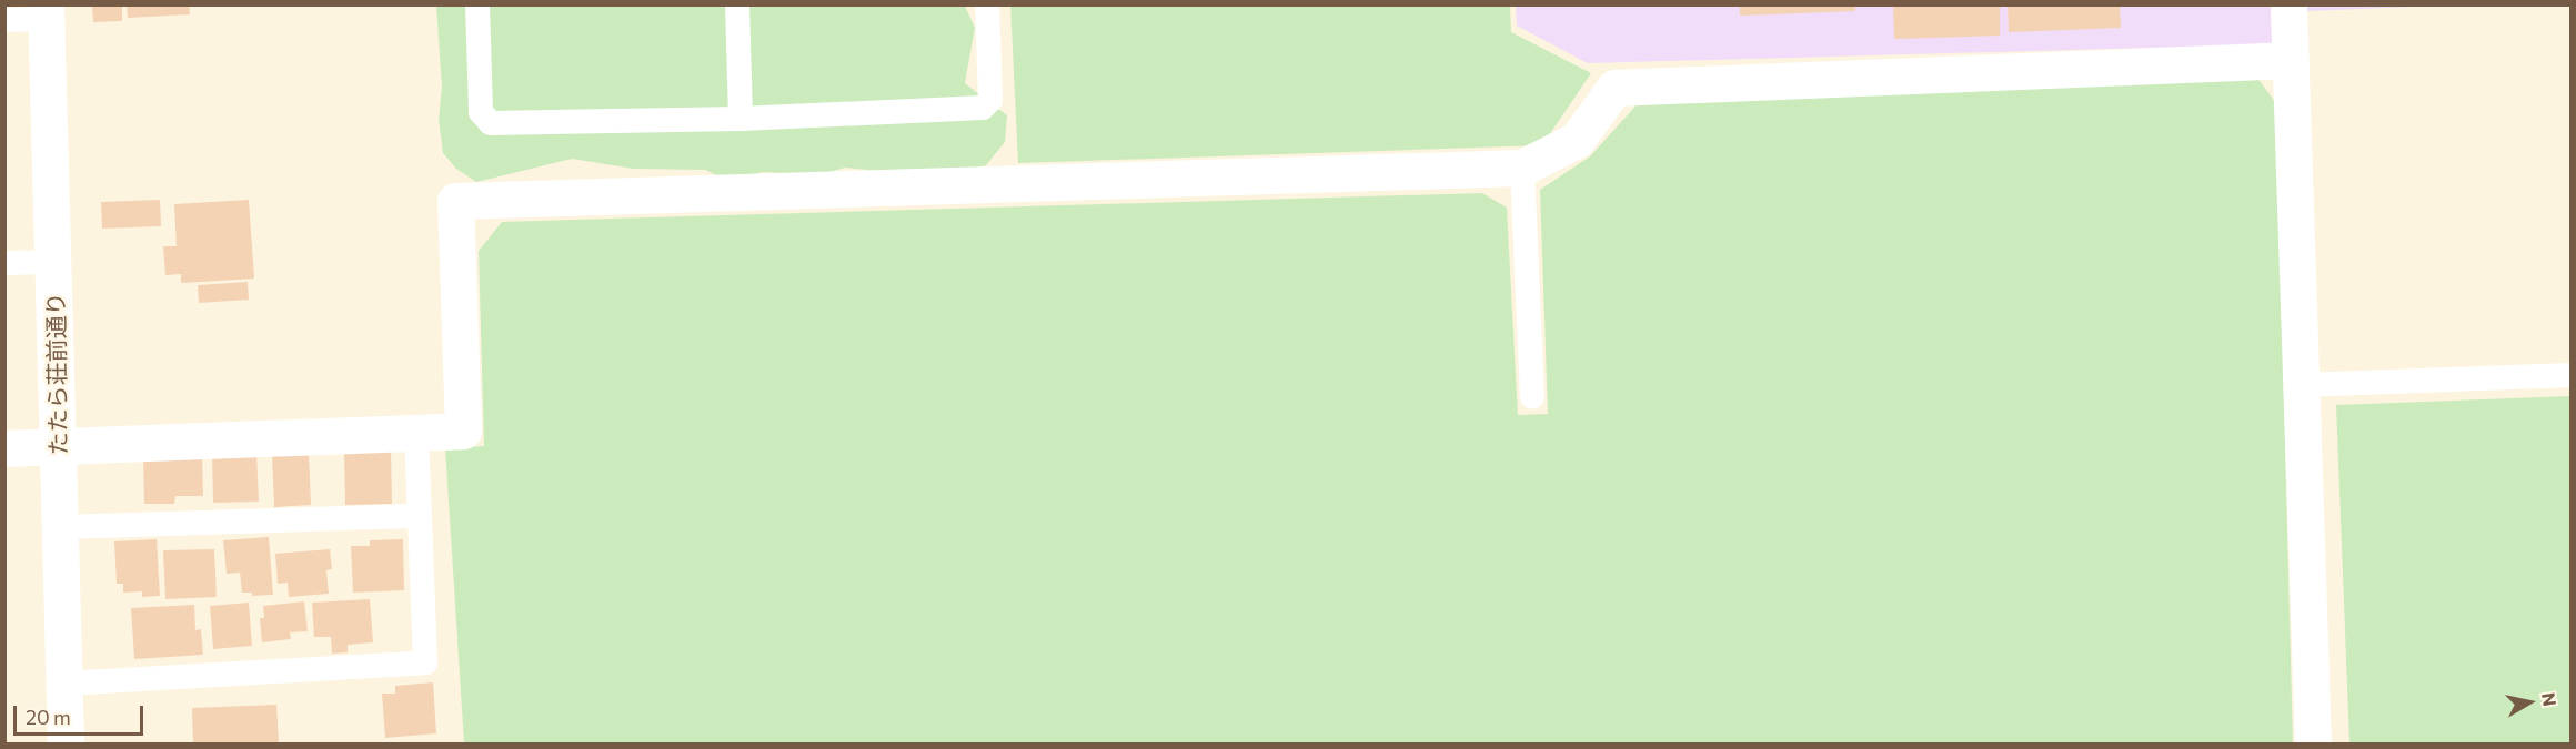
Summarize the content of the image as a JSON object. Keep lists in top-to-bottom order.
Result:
{
  "streets": {
    "street": ["たたら荘前通り"]
  },
  "scale_bar": "20 m",
  "north": "right"
}
